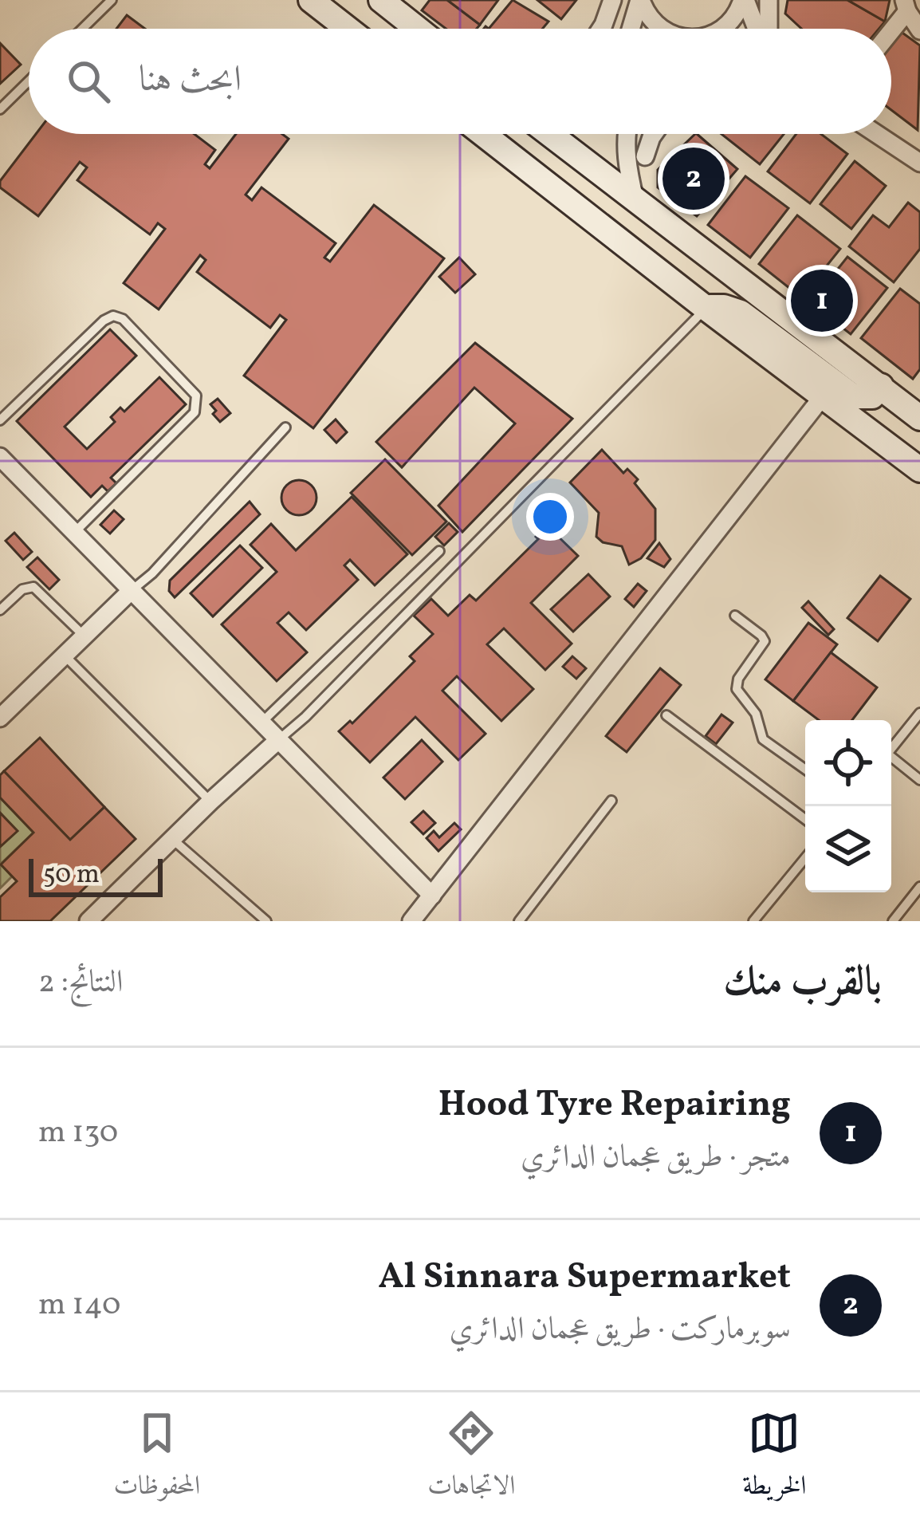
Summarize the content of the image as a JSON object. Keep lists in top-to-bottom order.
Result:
{
  "scale_bar": "50 m",
  "page": {
    "search": "ابحث هنا",
    "pins": ["2", "1"],
    "scale": "50 m",
    "heading": ["بالقرب منك", "النتائج: 2"],
    "list": [
      {
        "mark": "1",
        "name": "Hood Tyre Repairing",
        "note": "متجر · طريق عجمان الدائري",
        "value": "130 m"
      },
      {
        "mark": "2",
        "name": "Al Sinnara Supermarket",
        "note": "سوبرماركت · طريق عجمان الدائري",
        "value": "140 m"
      }
    ],
    "nav": ["الخريطة", "الاتجاهات", "المحفوظات"]
  }
}
